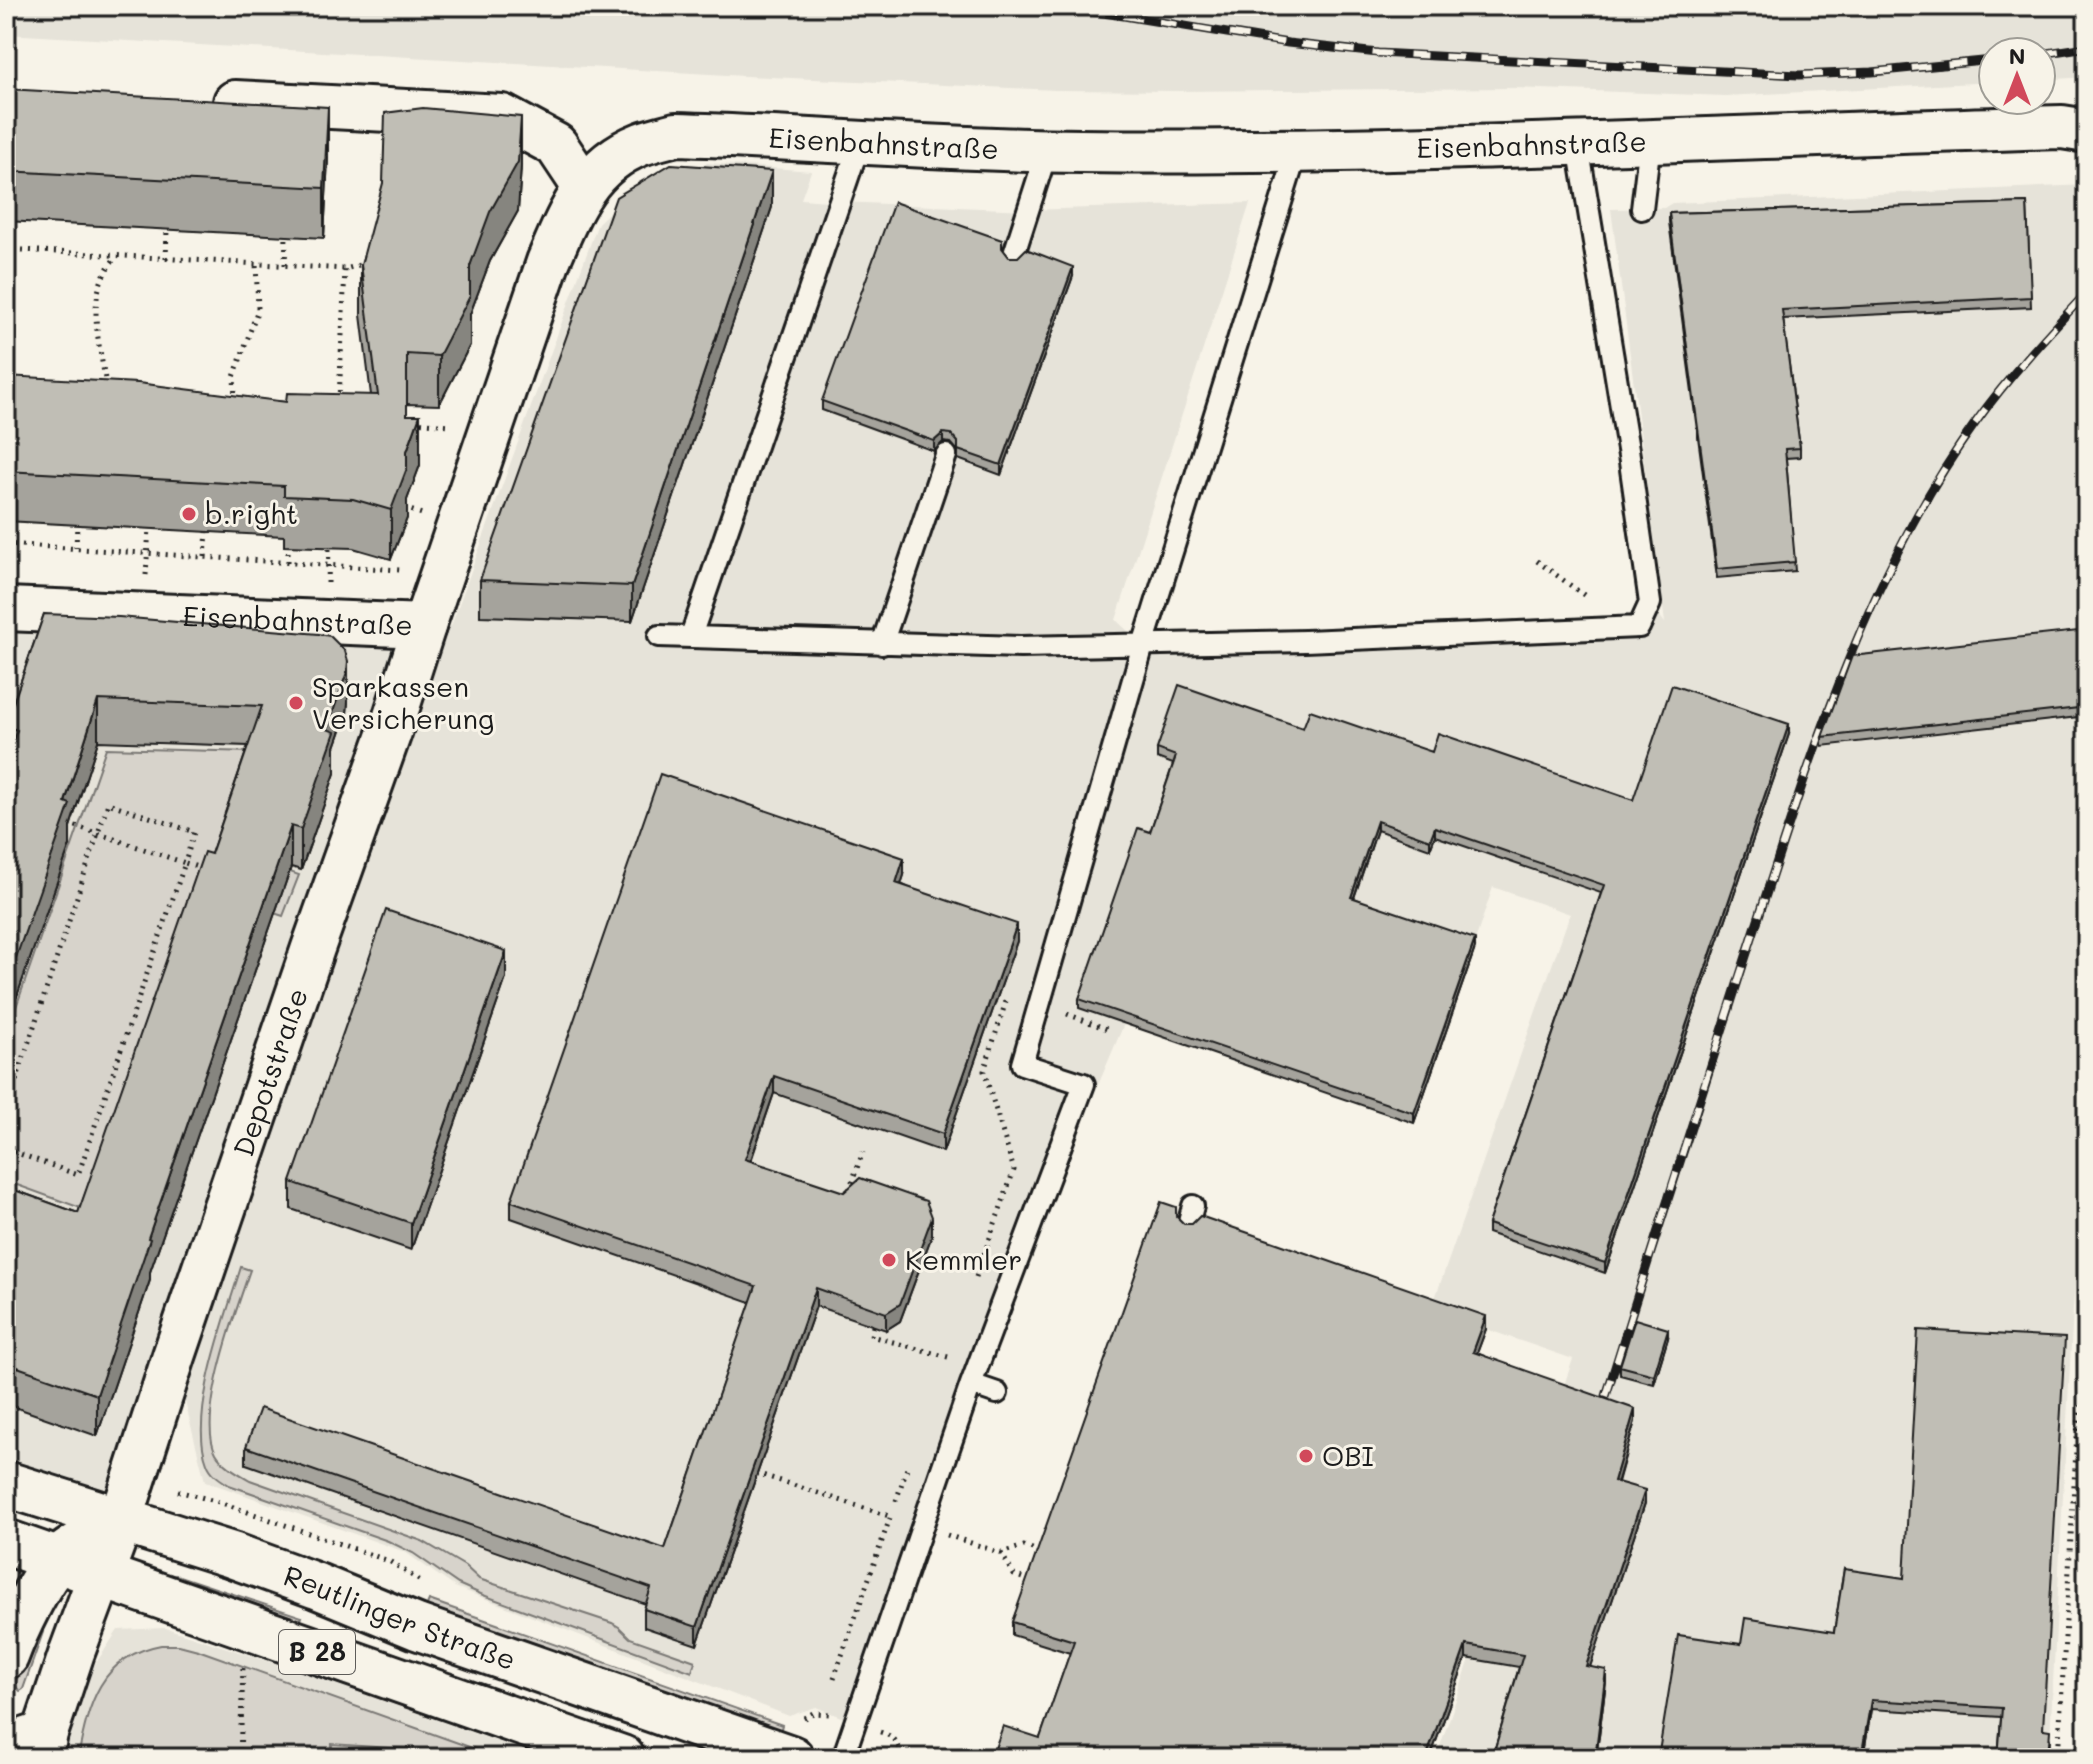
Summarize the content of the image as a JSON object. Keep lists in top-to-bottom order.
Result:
{
  "streets": {
    "main road": ["Reutlinger Straße", "B 28"],
    "street": ["Eisenbahnstraße", "Depotstraße"]
  },
  "crossings": [
    ["Eisenbahnstraße", "Depotstraße"],
    ["Depotstraße", "Reutlinger Straße"]
  ],
  "places": [
    "b.right",
    "Sparkassen Versicherung",
    "Kemmler",
    "OBI"
  ],
  "north": "top"
}
